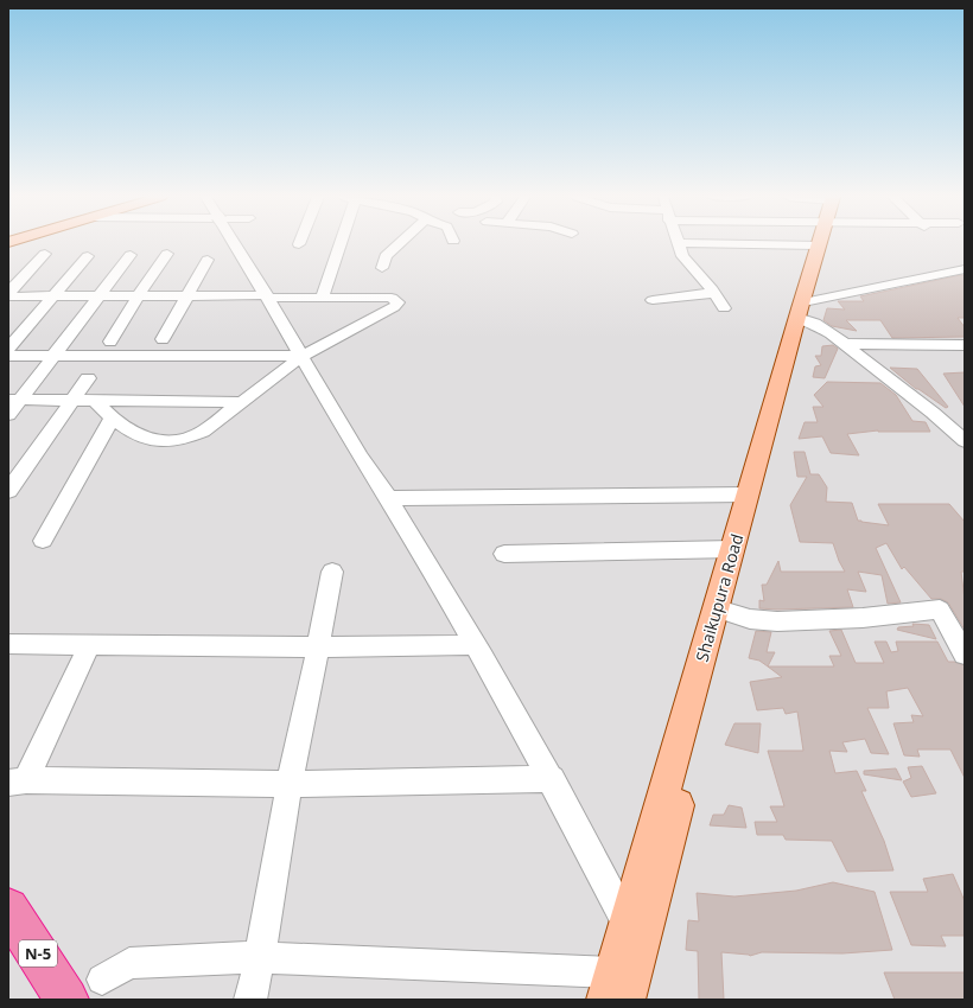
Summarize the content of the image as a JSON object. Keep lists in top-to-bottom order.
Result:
{
  "streets": {
    "highway": ["N-5"],
    "main road": ["Shaikupura Road"]
  }
}
